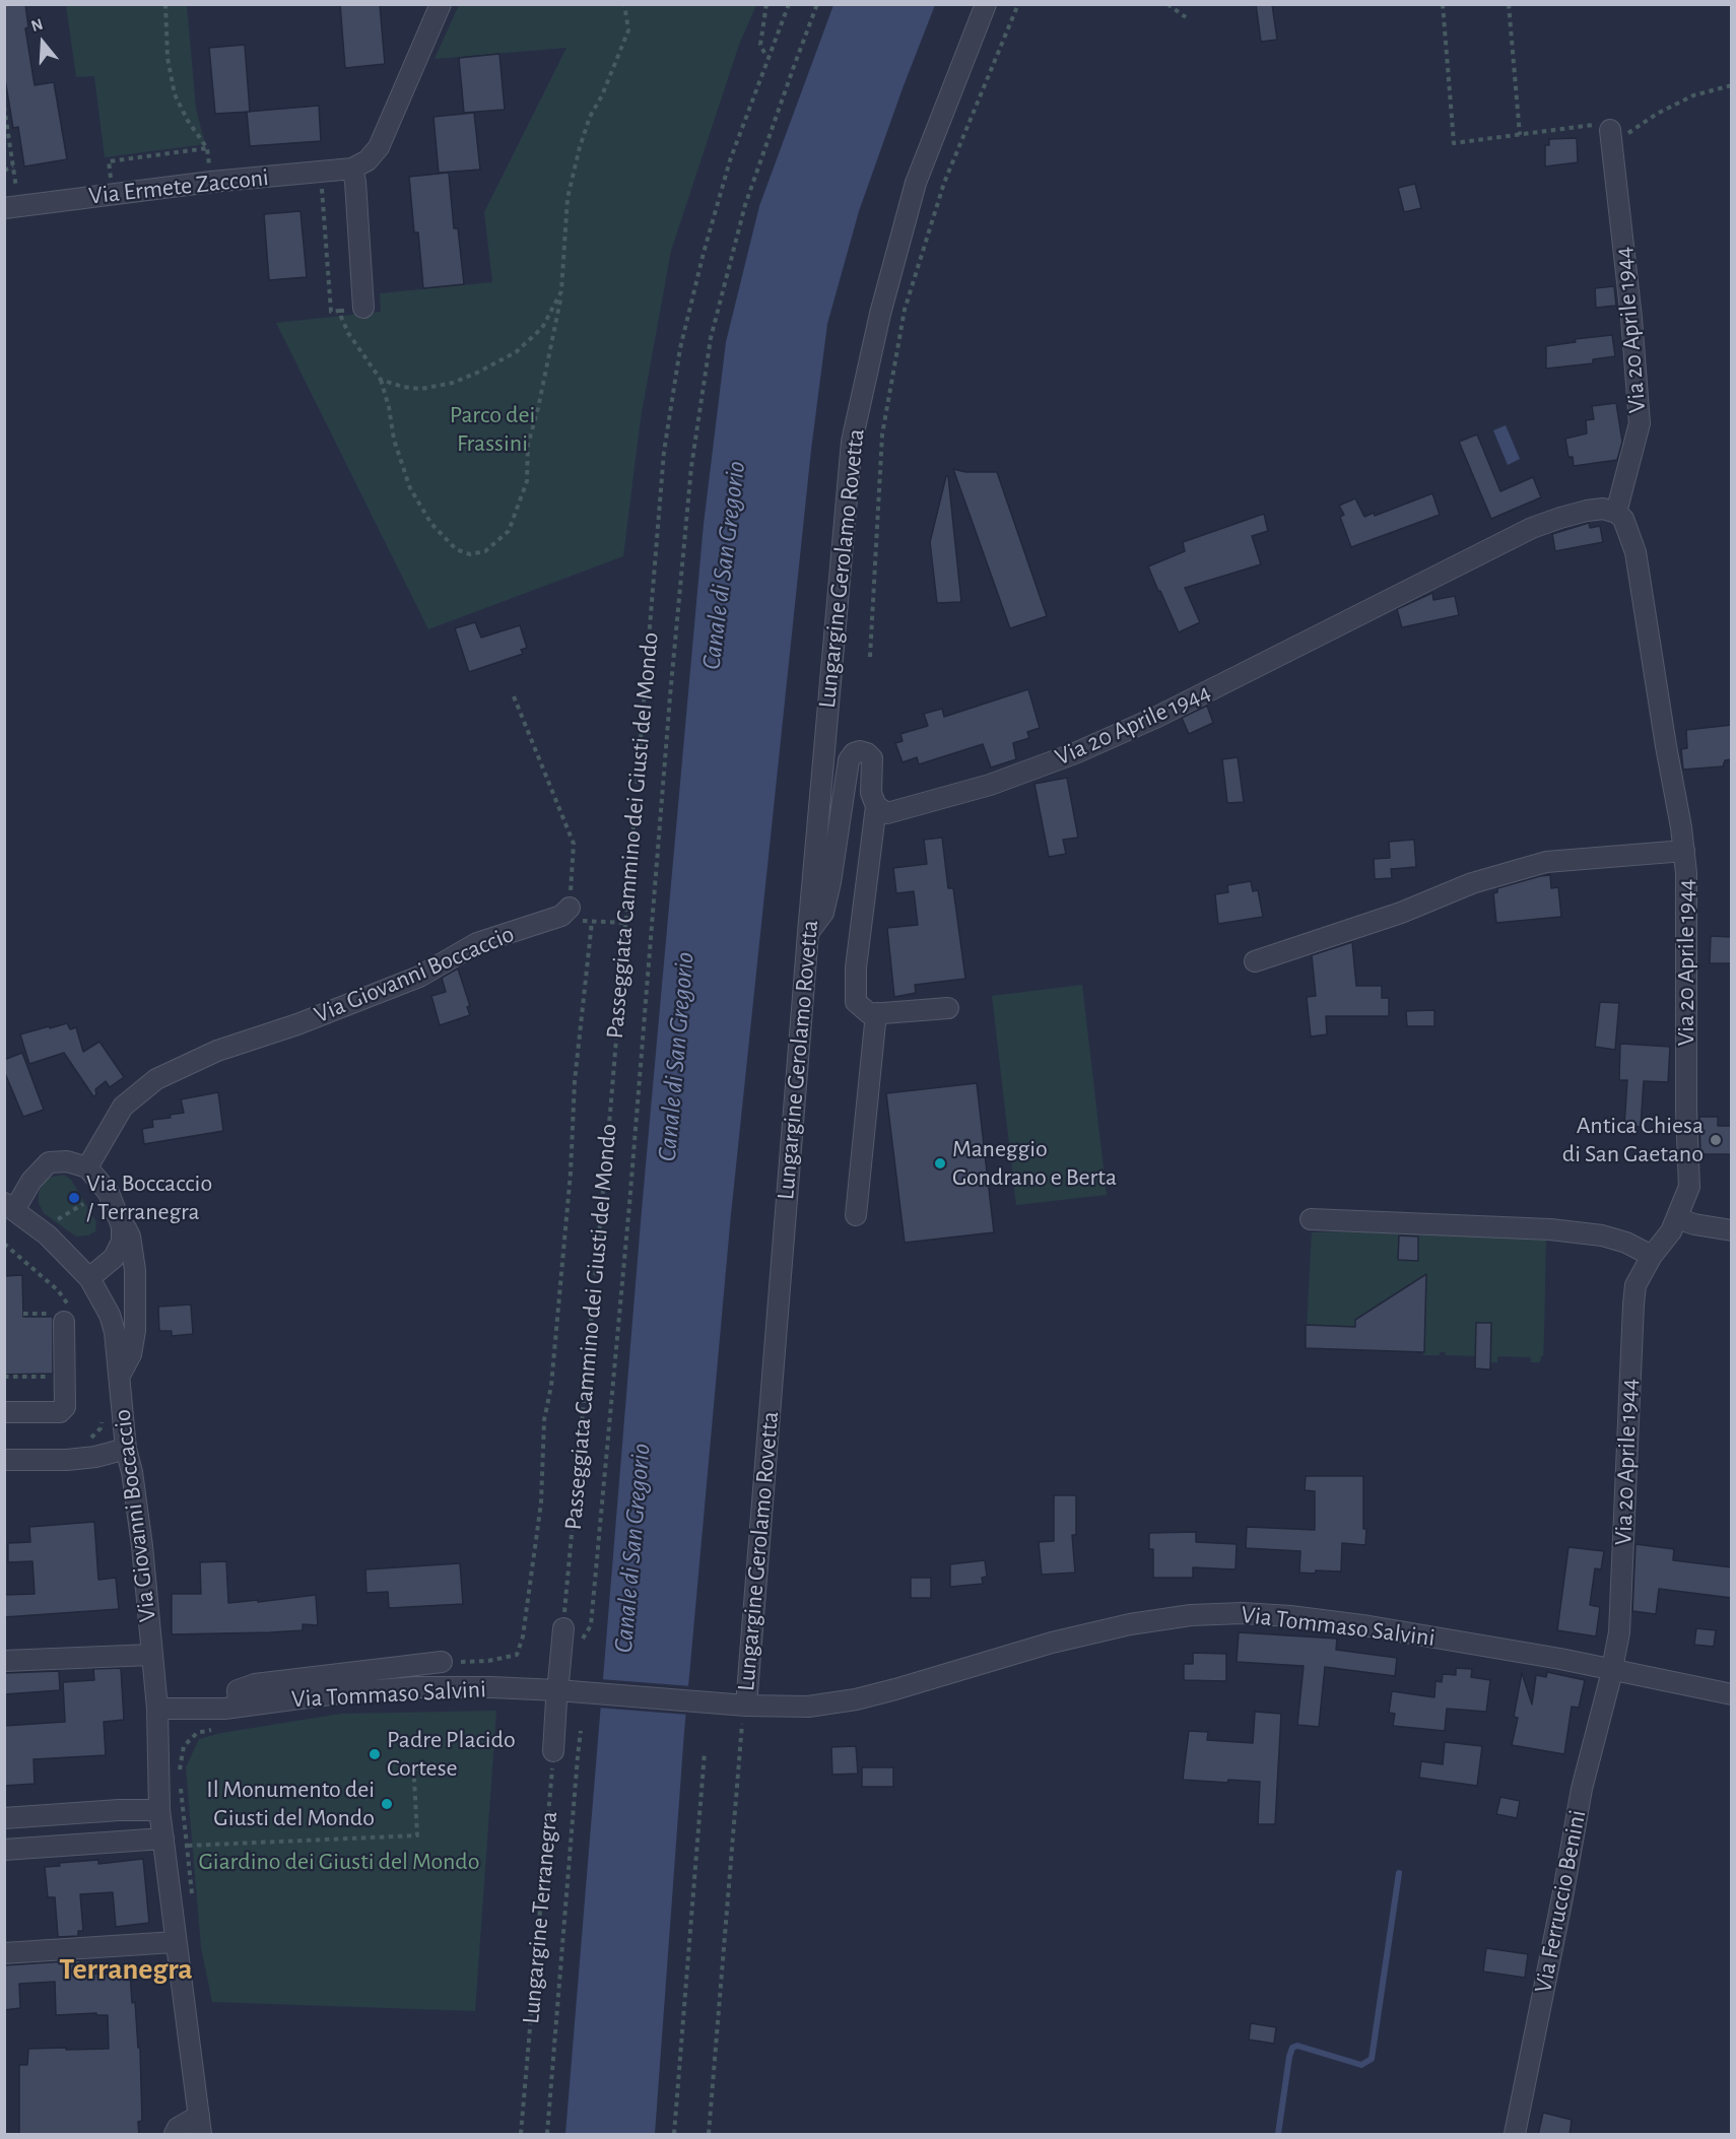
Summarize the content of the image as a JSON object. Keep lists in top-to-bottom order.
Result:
{
  "streets": {
    "street": [
      "Via Ermete Zacconi",
      "Via 20 Aprile 1944",
      "Lungargine Gerolamo Rovetta",
      "Via Giovanni Boccaccio",
      "Via Tommaso Salvini",
      "Via Ferruccio Benini"
    ],
    "path": ["Passeggiata Cammino dei Giusti del Mondo", "Lungargine Terranegra"]
  },
  "crossings": [
    ["Via 20 Aprile 1944", "Via Tommaso Salvini"],
    ["Via 20 Aprile 1944", "Via Ferruccio Benini"],
    ["Lungargine Gerolamo Rovetta", "Via Tommaso Salvini"],
    ["Via Giovanni Boccaccio", "Via Tommaso Salvini"],
    ["Via Tommaso Salvini", "Via Ferruccio Benini"]
  ],
  "districts": ["Terranegra"],
  "water": ["Canale di San Gregorio"],
  "parks": ["Parco dei Frassini", "Giardino dei Giusti del Mondo"],
  "places": [
    "Antica Chiesa di San Gaetano",
    "Maneggio Gondrano e Berta",
    "Via Boccaccio / Terranegra",
    "Padre Placido Cortese",
    "Il Monumento dei Giusti del Mondo"
  ],
  "north": "top"
}
